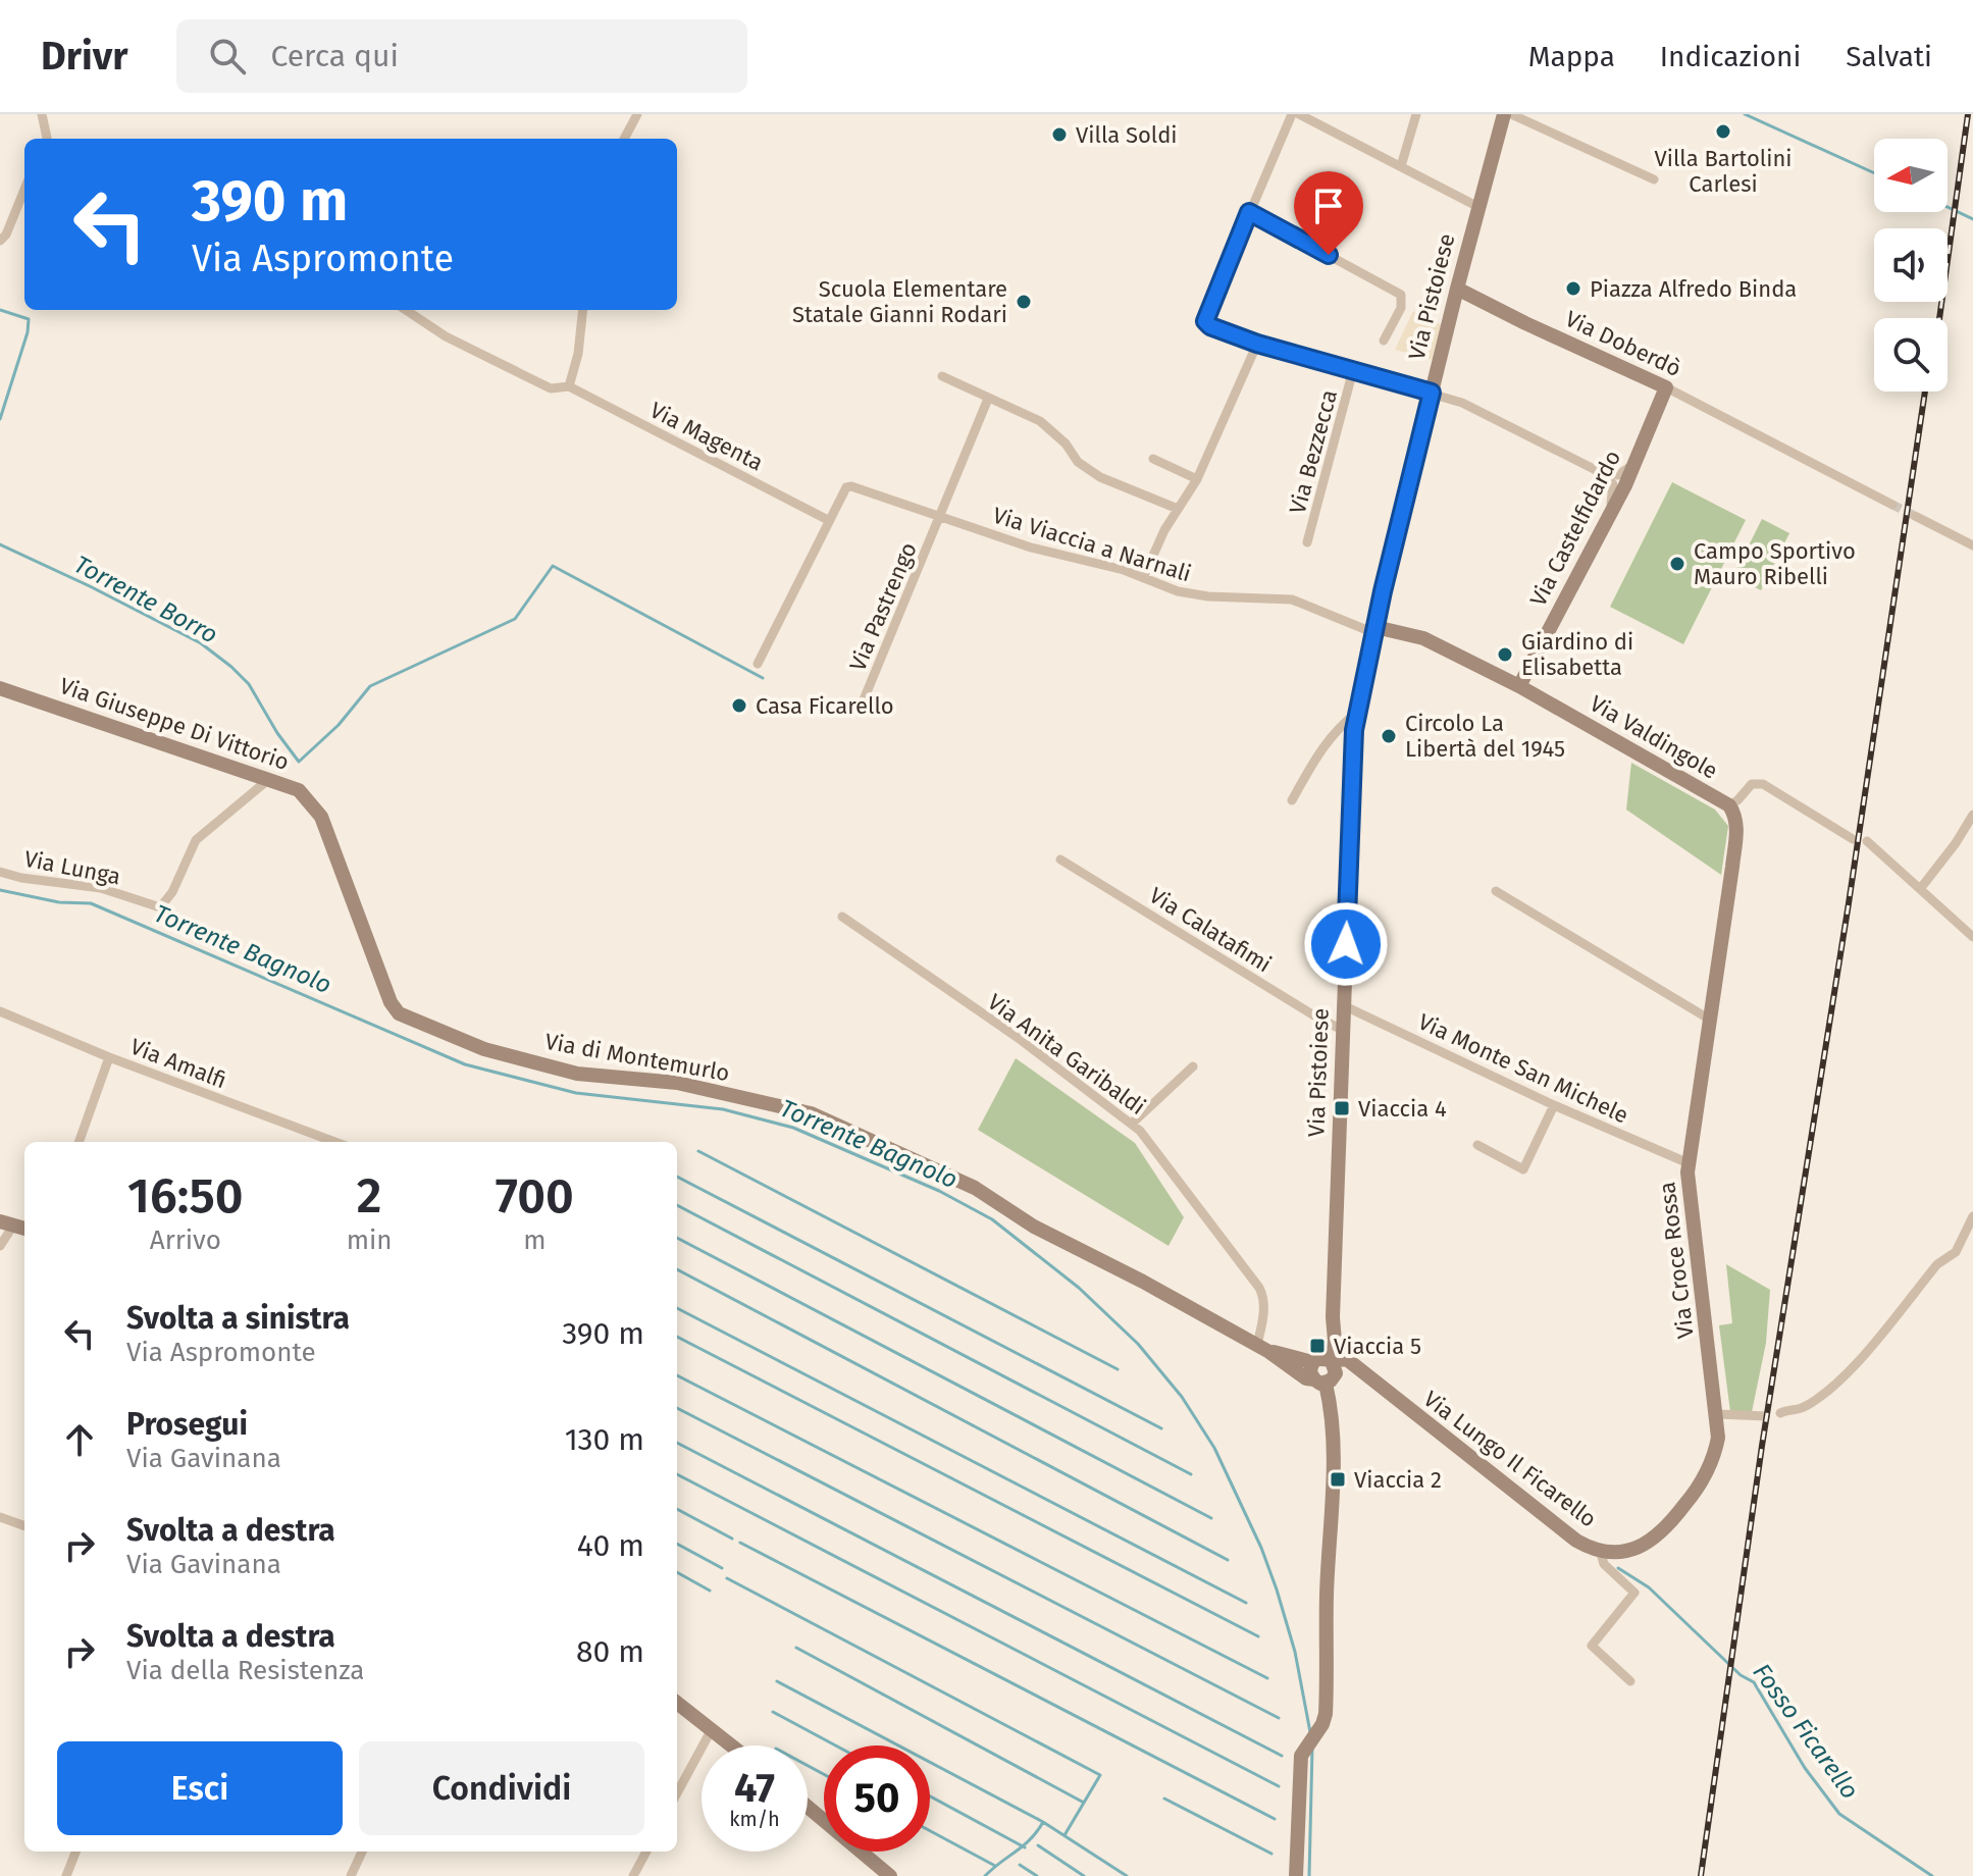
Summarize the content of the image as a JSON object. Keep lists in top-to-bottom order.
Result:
{
  "streets": {
    "street": [
      "Via Pistoiese",
      "Via Doberdò",
      "Via Magenta",
      "Via Bezzecca",
      "Via Castelfidardo",
      "Via Viaccia a Narnali",
      "Via Pastrengo",
      "Via Giuseppe Di Vittorio",
      "Via Valdingole",
      "Via Lunga",
      "Via Calatafimi",
      "Via Anita Garibaldi",
      "Via di Montemurlo",
      "Via Amalfi",
      "Via Monte San Michele",
      "Via Croce Rossa",
      "Via Lungo Il Ficarello"
    ]
  },
  "crossings": [
    ["Via Pistoiese", "Via Doberdò"],
    ["Via Pistoiese", "Via Viaccia a Narnali"],
    ["Via Pistoiese", "Via Valdingole"],
    ["Via Pistoiese", "Via Calatafimi"],
    ["Via Pistoiese", "Via di Montemurlo"],
    ["Via Pistoiese", "Via Monte San Michele"],
    ["Via Pistoiese", "Via Lungo Il Ficarello"],
    ["Via Doberdò", "Via Castelfidardo"],
    ["Via Magenta", "Via Viaccia a Narnali"],
    ["Via Castelfidardo", "Via Valdingole"],
    ["Via Viaccia a Narnali", "Via Pastrengo"],
    ["Via Viaccia a Narnali", "Via Valdingole"],
    ["Via Giuseppe Di Vittorio", "Via Lunga"],
    ["Via Giuseppe Di Vittorio", "Via di Montemurlo"],
    ["Via Valdingole", "Via Croce Rossa"],
    ["Via Anita Garibaldi", "Via di Montemurlo"],
    ["Via di Montemurlo", "Via Lungo Il Ficarello"],
    ["Via Monte San Michele", "Via Croce Rossa"],
    ["Via Croce Rossa", "Via Lungo Il Ficarello"]
  ],
  "water": ["Torrente Borro", "Torrente Bagnolo", "Fosso Ficarello"],
  "places": {
    "other": [
      "Villa Bartolini Carlesi",
      "Villa Soldi",
      "Piazza Alfredo Binda",
      "Scuola Elementare Statale Gianni Rodari",
      "Campo Sportivo Mauro Ribelli",
      "Giardino di Elisabetta",
      "Casa Ficarello",
      "Circolo La Libertà del 1945"
    ],
    "transit": ["Viaccia 4", "Viaccia 5", "Viaccia 2"]
  },
  "north": "left",
  "page": {
    "header": "Drivr",
    "search": "Cerca qui",
    "nav": ["Mappa", "Indicazioni", "Salvati"],
    "turn": ["390 m", "Via Aspromonte"],
    "eta": [
      "16:50",
      "Arrivo",
      "2",
      "min",
      "700",
      "m"
    ],
    "list": [
      {
        "name": "Svolta a sinistra",
        "note": "Via Aspromonte",
        "value": "390 m"
      },
      {
        "name": "Prosegui",
        "note": "Via Gavinana",
        "value": "130 m"
      },
      {
        "name": "Svolta a destra",
        "note": "Via Gavinana",
        "value": "40 m"
      },
      {
        "name": "Svolta a destra",
        "note": "Via della Resistenza",
        "value": "80 m"
      }
    ],
    "buttons": ["Esci", "Condividi"],
    "speed": "47 km/h",
    "limit": "50"
  }
}
